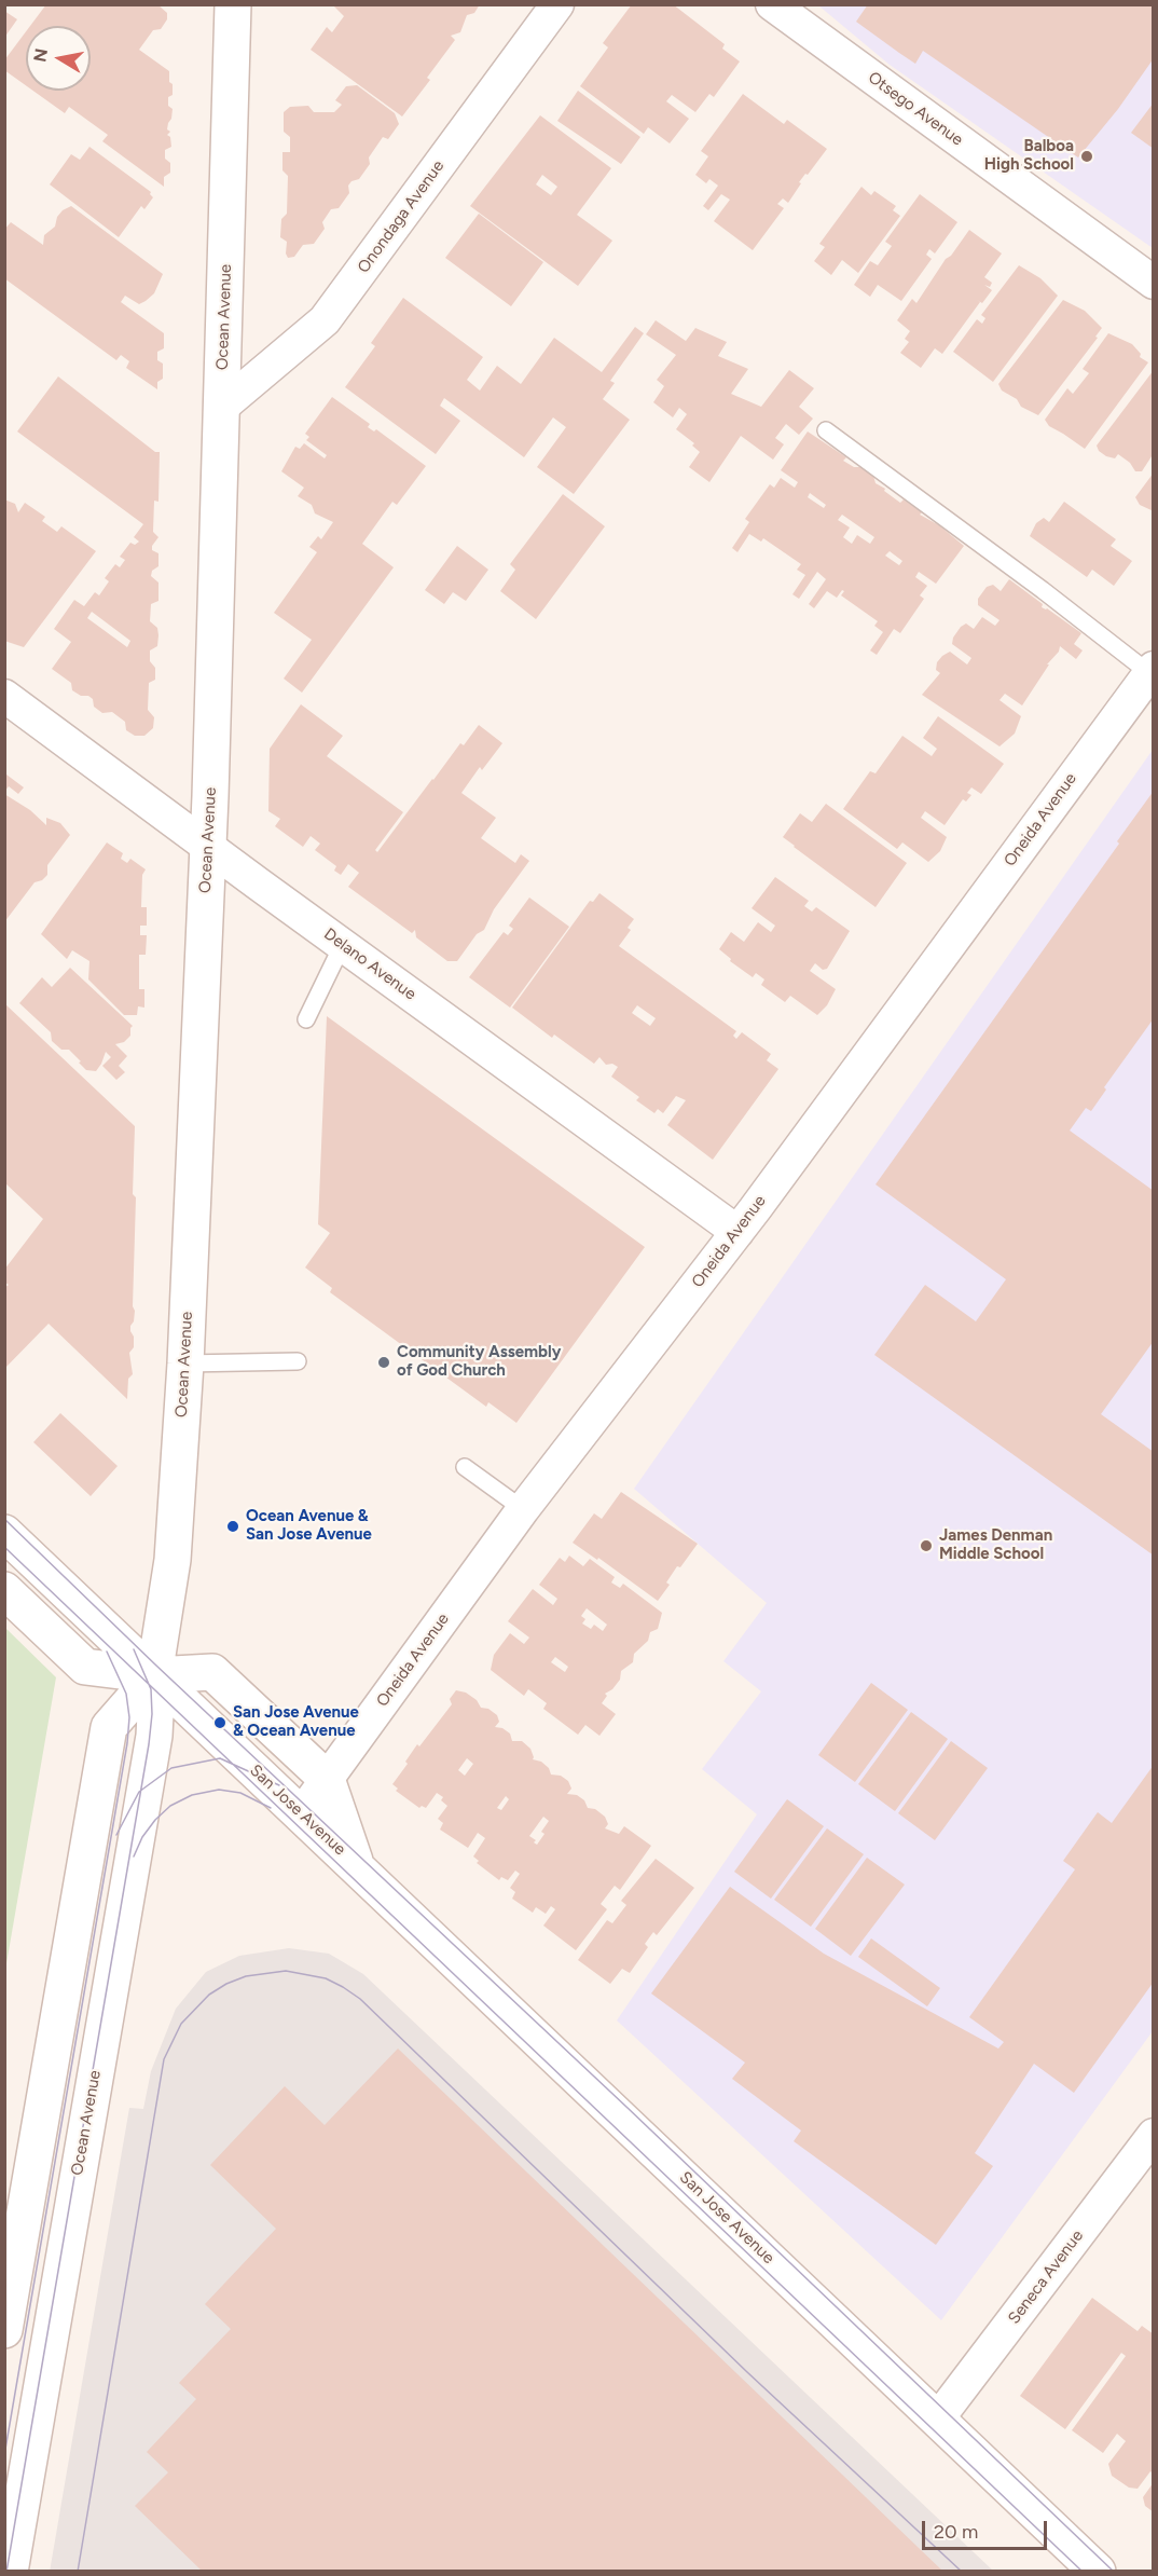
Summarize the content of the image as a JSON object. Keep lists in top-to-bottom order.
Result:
{
  "streets": {
    "main road": ["Ocean Avenue", "San Jose Avenue"],
    "street": [
      "Otsego Avenue",
      "Onondaga Avenue",
      "Oneida Avenue",
      "Delano Avenue",
      "Seneca Avenue"
    ]
  },
  "crossings": [
    ["Onondaga Avenue", "Ocean Avenue"],
    ["Ocean Avenue", "Delano Avenue"],
    ["Ocean Avenue", "San Jose Avenue"],
    ["Oneida Avenue", "Delano Avenue"],
    ["Oneida Avenue", "San Jose Avenue"],
    ["San Jose Avenue", "Seneca Avenue"]
  ],
  "places": [
    "Balboa High School",
    "Community Assembly of God Church",
    "Ocean Avenue & San Jose Avenue",
    "James Denman Middle School",
    "San Jose Avenue & Ocean Avenue"
  ],
  "scale_bar": "20 m",
  "north": "left"
}
